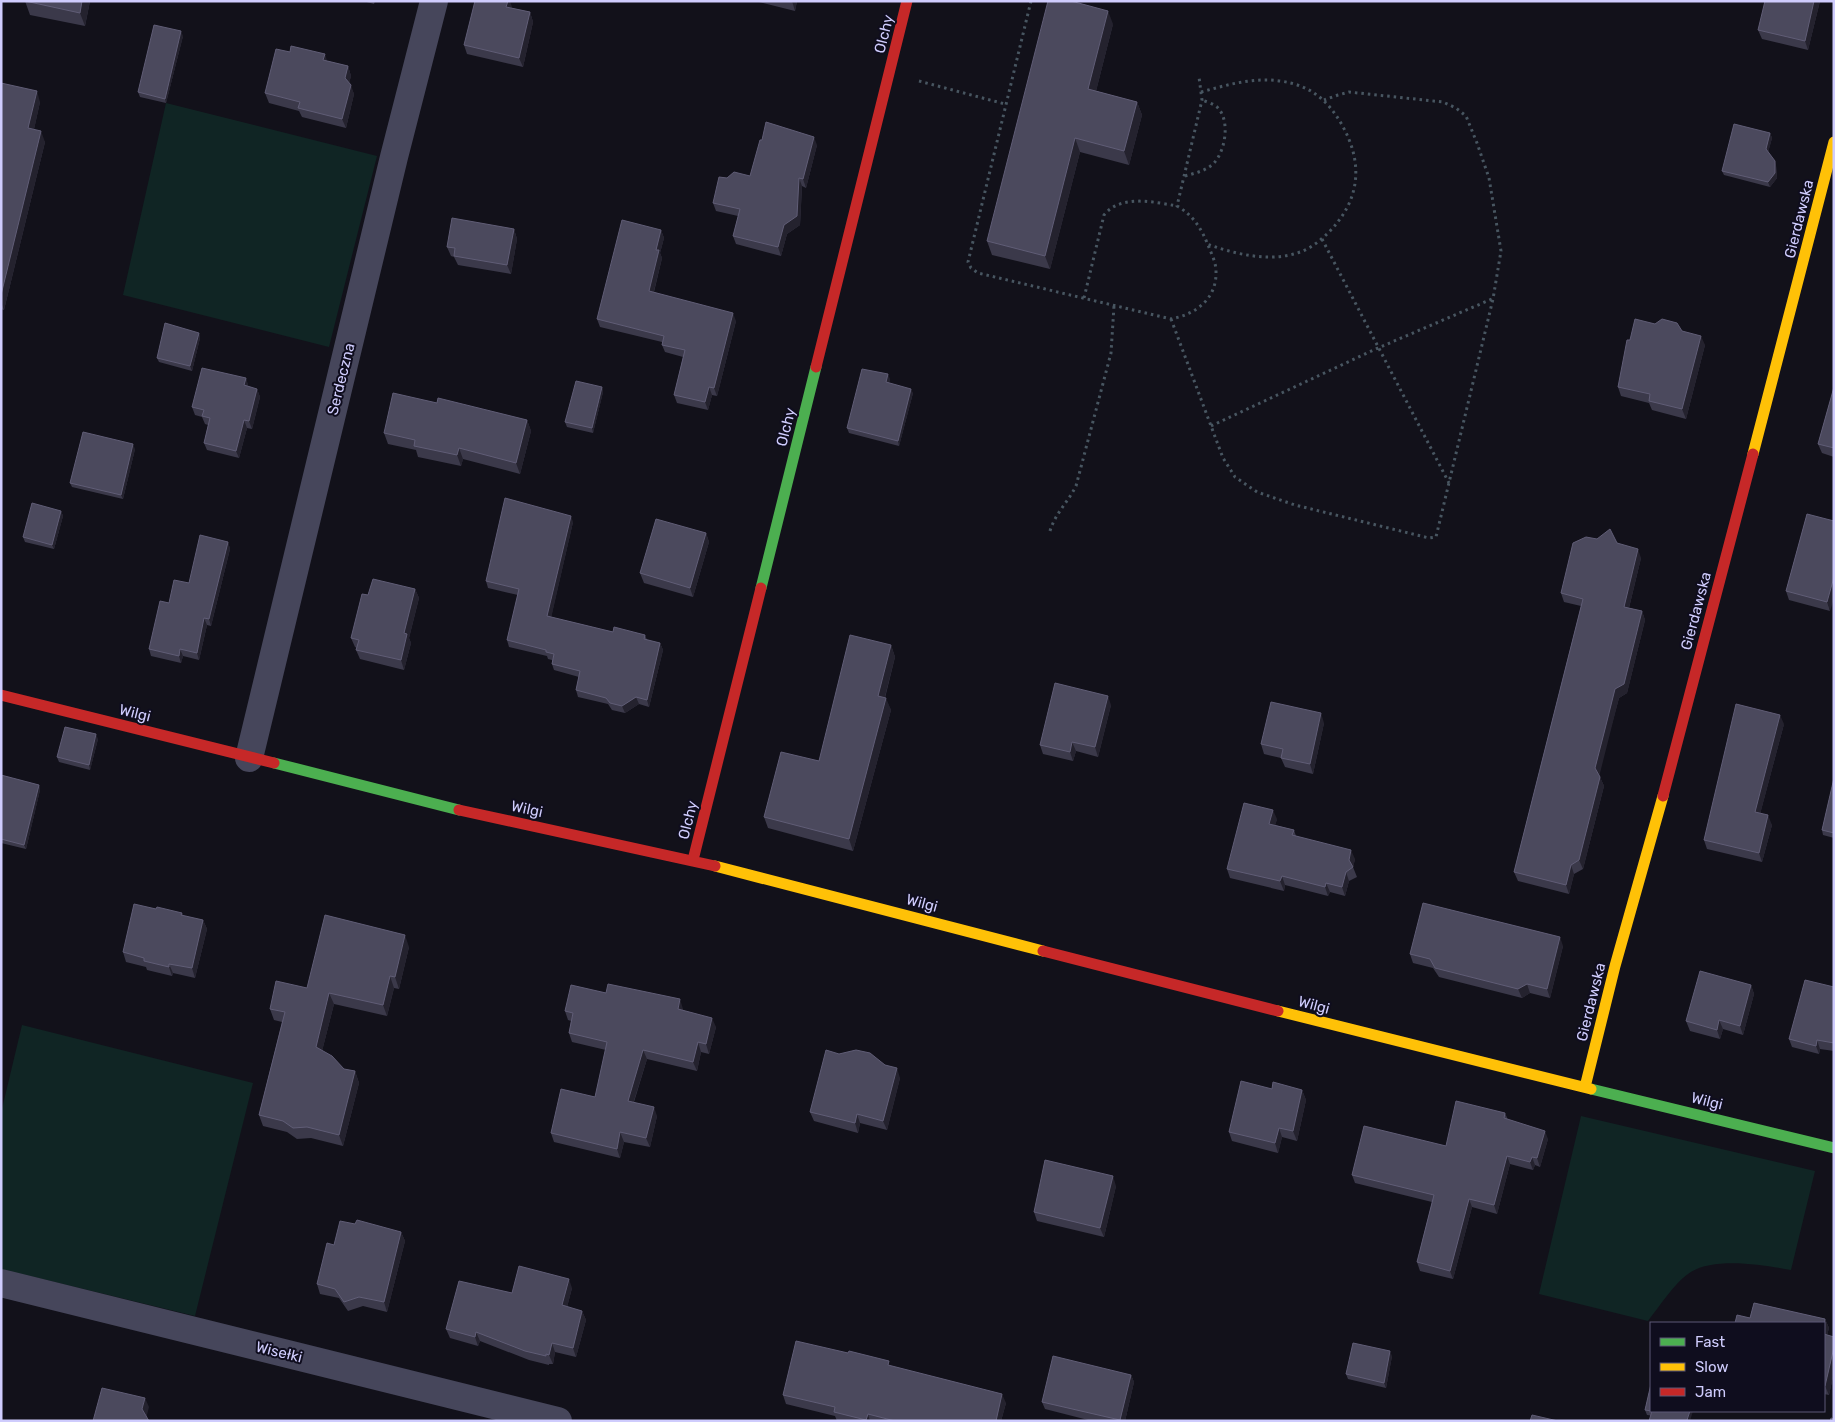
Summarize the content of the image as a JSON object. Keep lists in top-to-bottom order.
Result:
{
  "streets": {
    "street": [
      "Olchy",
      "Gierdawska",
      "Serdeczna",
      "Wilgi",
      "Wisełki"
    ]
  },
  "crossings": [
    ["Olchy", "Wilgi"],
    ["Gierdawska", "Wilgi"],
    ["Serdeczna", "Wilgi"]
  ],
  "legend": ["Fast", "Slow", "Jam"]
}
